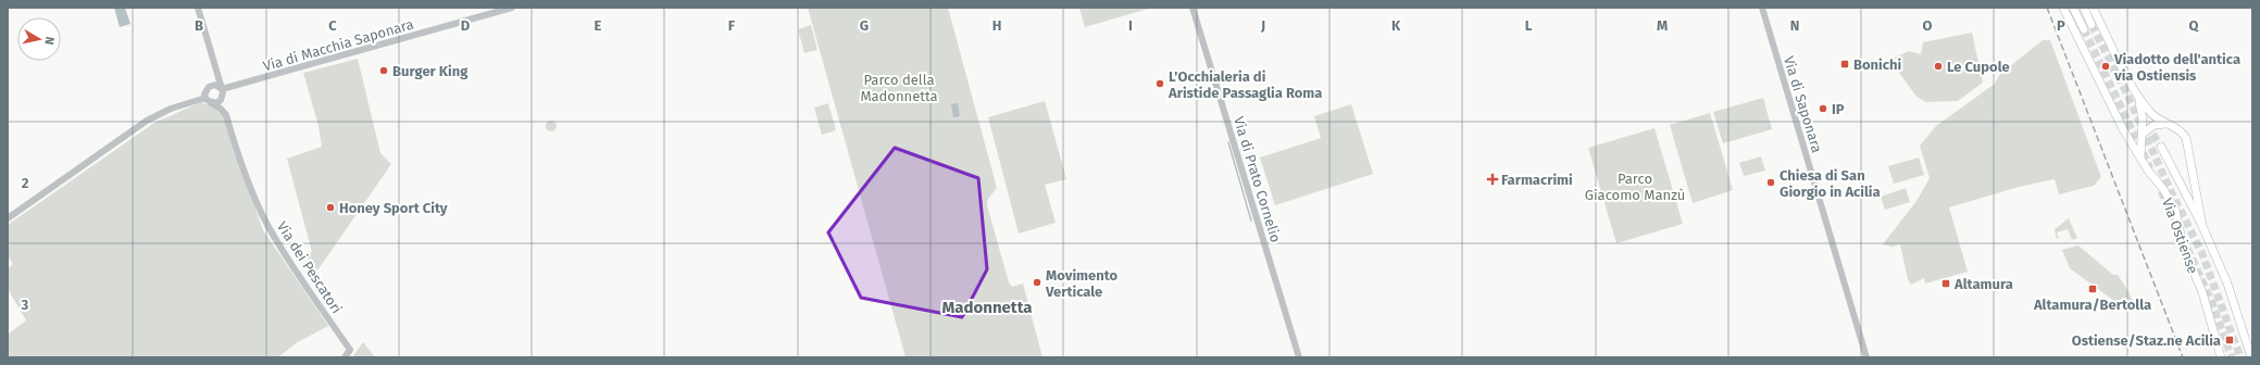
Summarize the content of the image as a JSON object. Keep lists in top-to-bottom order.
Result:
{
  "streets": {
    "main road": ["Via Ostiense"],
    "street": [
      "Via di Macchia Saponara",
      "Via di Saponara",
      "Via di Prato Cornelio",
      "Via dei Pescatori"
    ]
  },
  "crossings": [
    ["Via di Macchia Saponara", "Via dei Pescatori"]
  ],
  "districts": ["Madonnetta"],
  "parks": ["Parco della Madonnetta", "Parco Giacomo Manzù"],
  "places": {
    "transit": [
      "Bonichi",
      "Altamura",
      "Altamura/Bertolla",
      "Ostiense/Staz.ne Acilia"
    ],
    "other": [
      "Le Cupole",
      "Viadotto dell'antica via Ostiensis",
      "Burger King",
      "L'Occhialeria di Aristide Passaglia Roma",
      "IP",
      "Chiesa di San Giorgio in Acilia",
      "Honey Sport City",
      "Movimento Verticale"
    ],
    "health": ["Farmacrimi"]
  },
  "north": "right",
  "grid": {
    "columns": [
      "B",
      "C",
      "D",
      "E",
      "F",
      "G",
      "H",
      "I",
      "J",
      "K",
      "L",
      "M",
      "N",
      "O",
      "P",
      "Q"
    ],
    "rows": ["2", "3"]
  }
}
